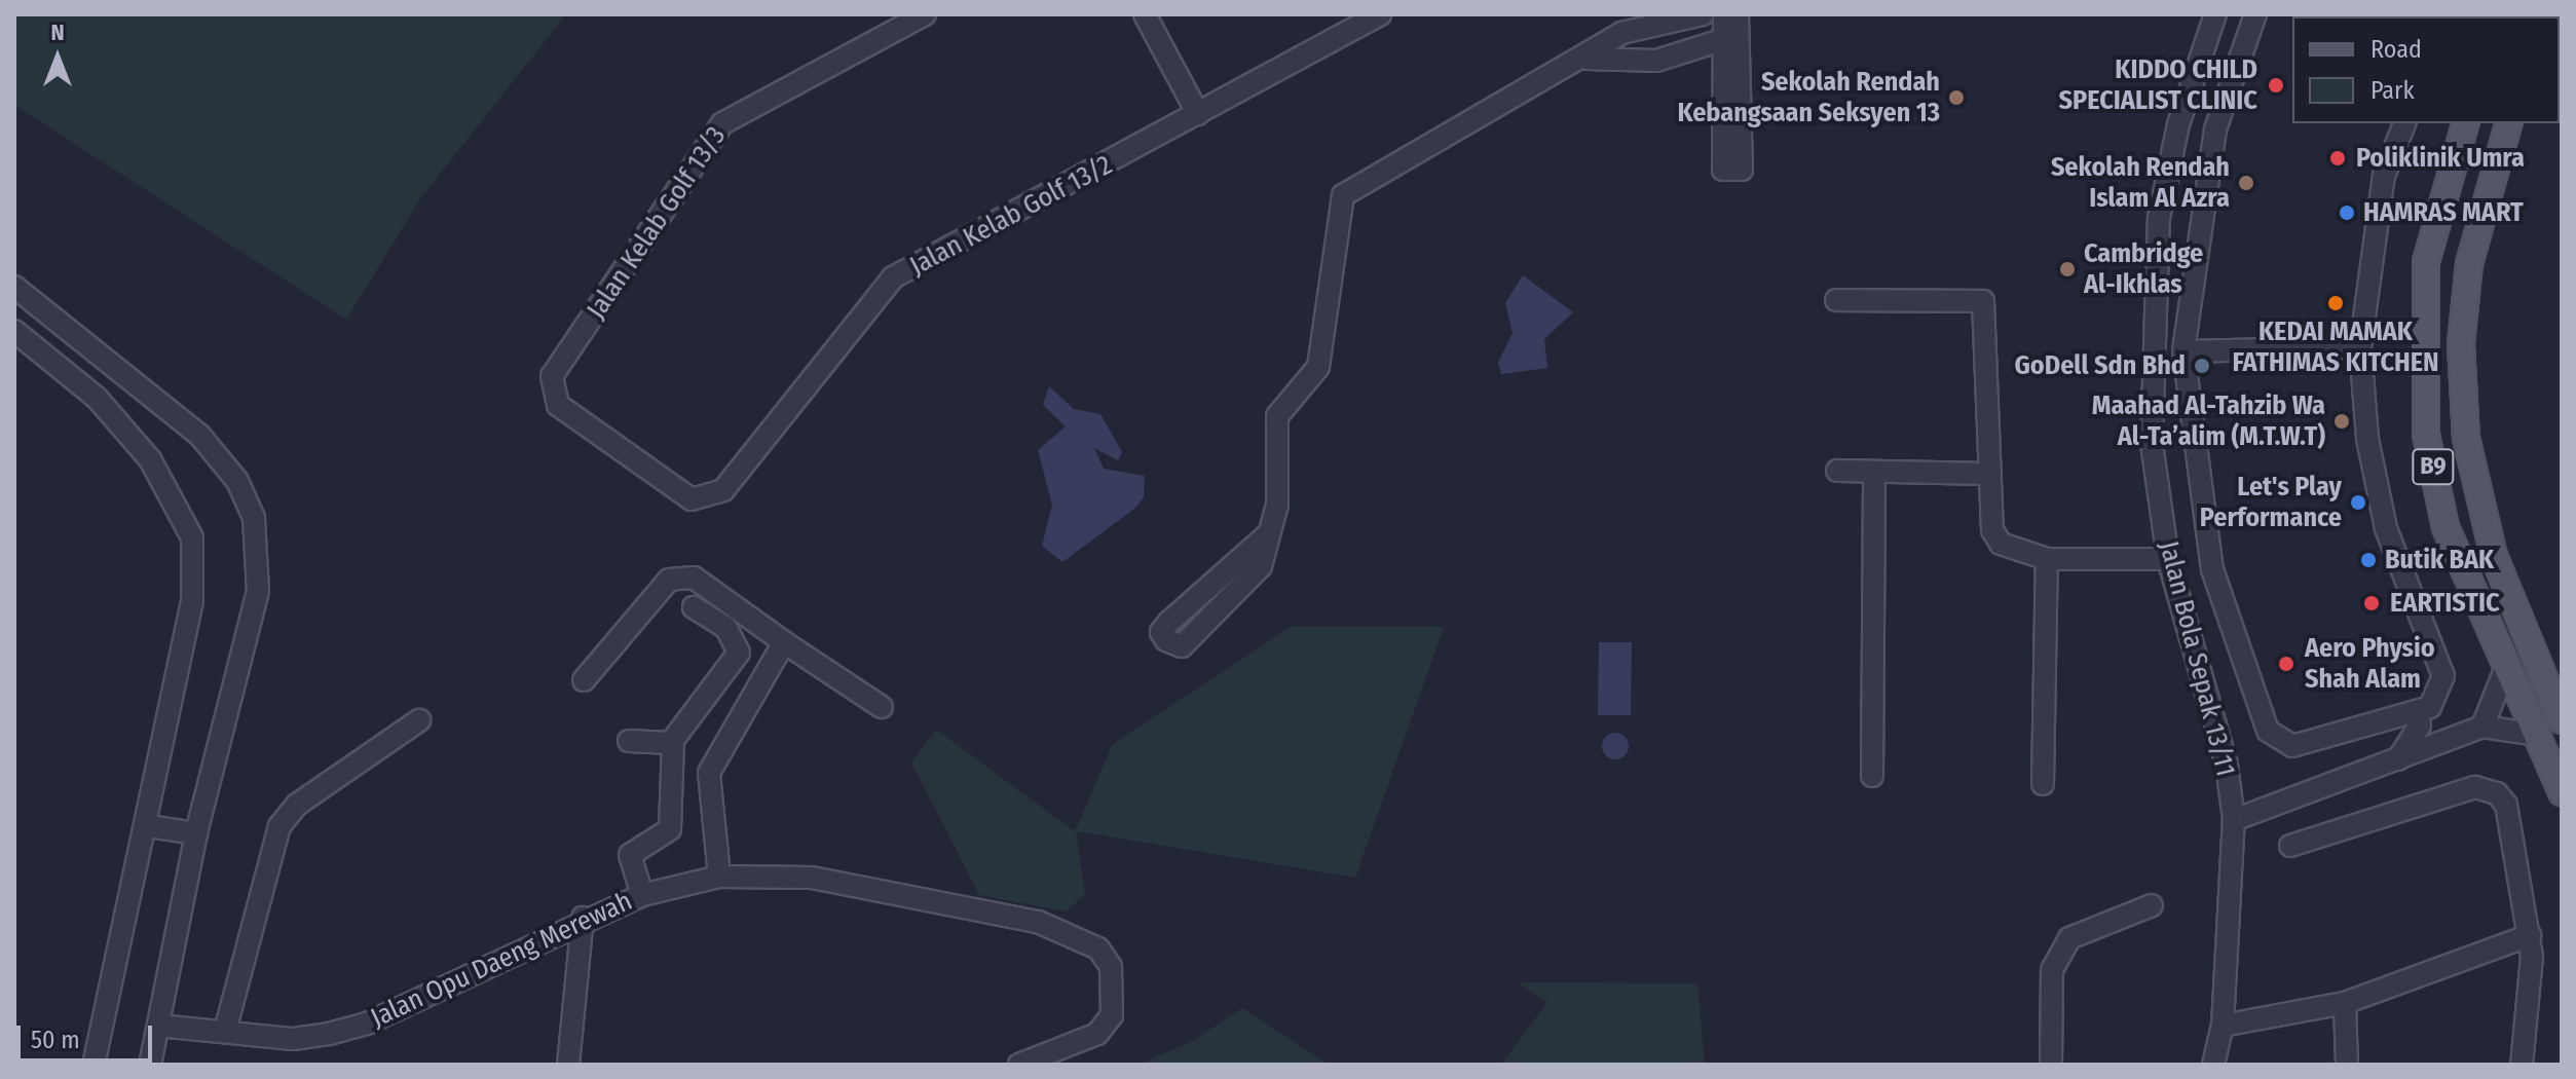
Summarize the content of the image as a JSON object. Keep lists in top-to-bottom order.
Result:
{
  "streets": {
    "main road": ["B9"],
    "street": [
      "Jalan Kelab Golf 13/2",
      "Jalan Kelab Golf 13/3",
      "Jalan Bola Sepak 13/11",
      "Jalan Opu Daeng Merewah"
    ]
  },
  "crossings": [
    ["Jalan Kelab Golf 13/2", "Jalan Kelab Golf 13/3"]
  ],
  "places": [
    "KIDDO CHILD SPECIALIST CLINIC",
    "Sekolah Rendah Kebangsaan Seksyen 13",
    "Poliklinik Umra",
    "Sekolah Rendah Islam Al Azra",
    "HAMRAS MART",
    "Cambridge Al-Ikhlas",
    "KEDAI MAMAK FATHIMAS KITCHEN",
    "GoDell Sdn Bhd",
    "Maahad Al-Tahzib Wa Al-Ta’alim (M.T.W.T)",
    "Let's Play Performance",
    "Butik BAK",
    "EARTISTIC",
    "Aero Physio Shah Alam"
  ],
  "legend": ["Road", "Park"],
  "scale_bar": "50 m",
  "north": "top"
}
